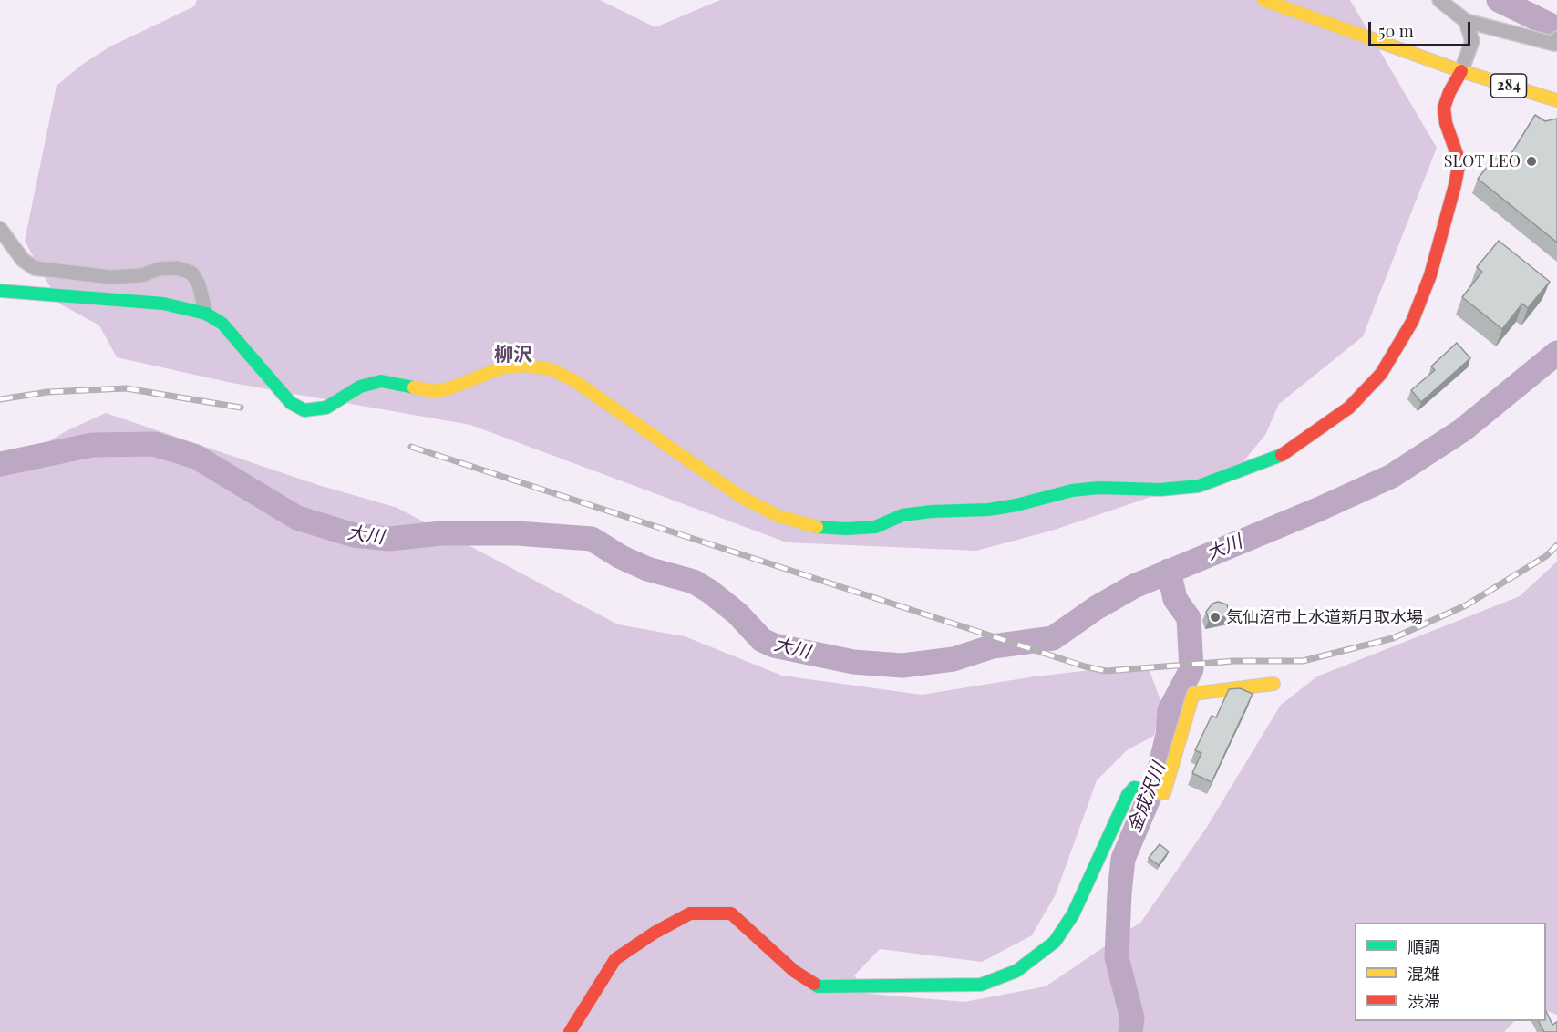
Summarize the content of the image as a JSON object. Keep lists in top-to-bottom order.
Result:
{
  "streets": {
    "main road": ["284"]
  },
  "districts": ["柳沢"],
  "water": ["大川", "金成沢川"],
  "places": ["SLOT LEO", "気仙沼市上水道新月取水場"],
  "legend": ["順調", "混雑", "渋滞"],
  "scale_bar": "50 m"
}
